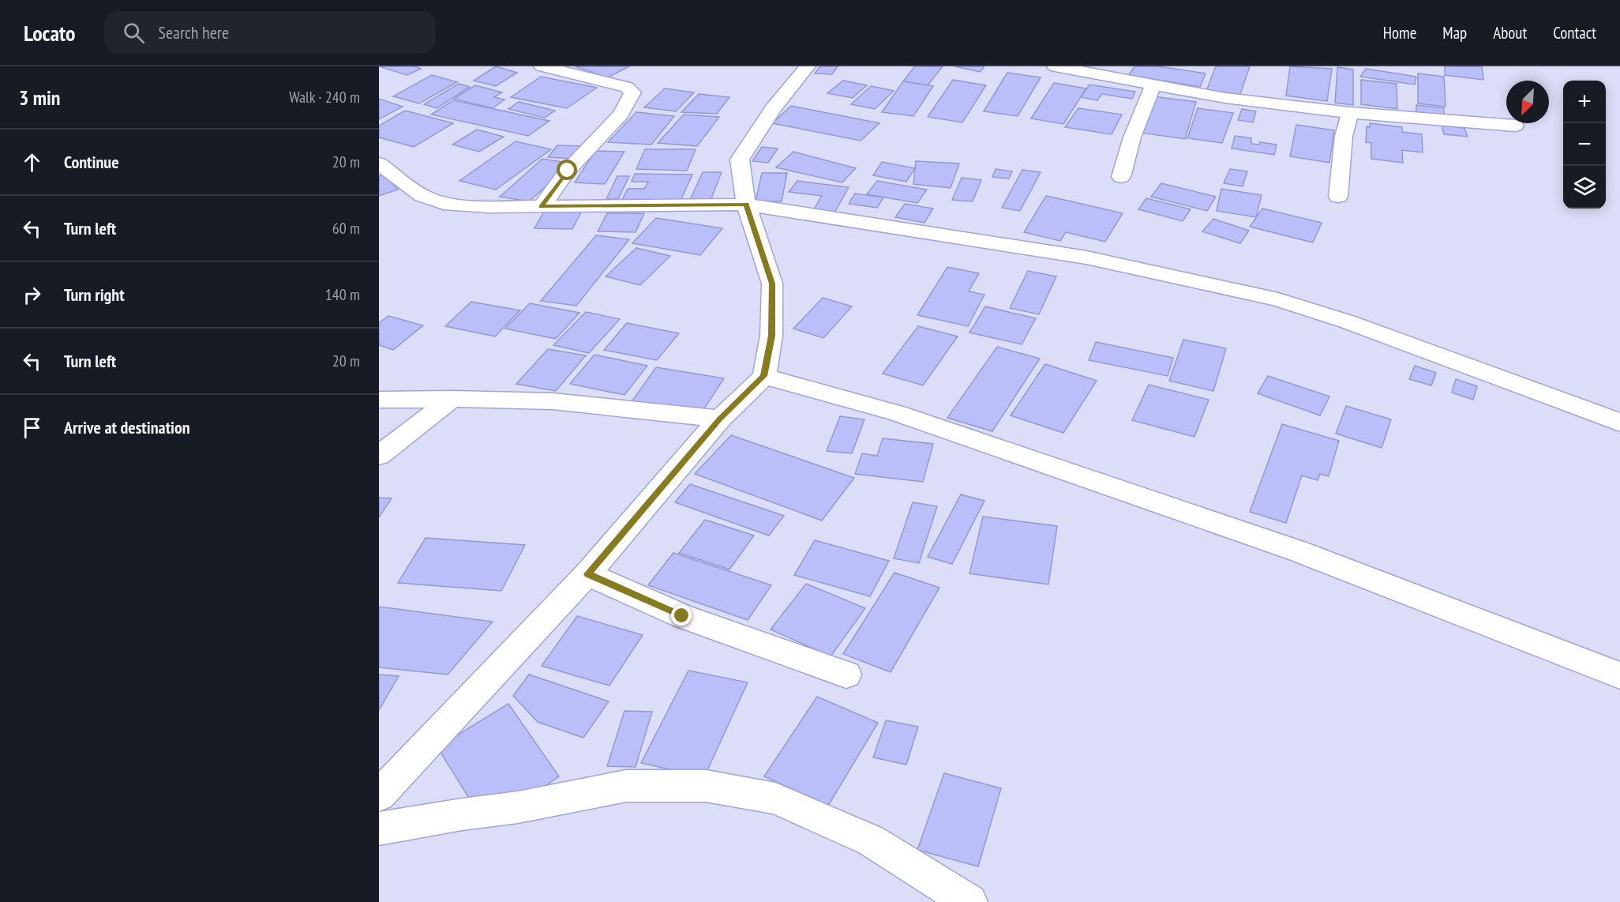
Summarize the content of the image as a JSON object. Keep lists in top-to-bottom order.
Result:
{
  "north": "bottom left",
  "page": {
    "header": "Locato",
    "search": "Search here",
    "nav": [
      "Home",
      "Map",
      "About",
      "Contact"
    ],
    "heading": ["3 min", "Walk · 240 m"],
    "map_buttons": ["+", "−"],
    "list": [
      ["Continue", "20 m"],
      ["Turn left", "60 m"],
      ["Turn right", "140 m"],
      ["Turn left", "20 m"],
      "Arrive at destination"
    ]
  }
}
